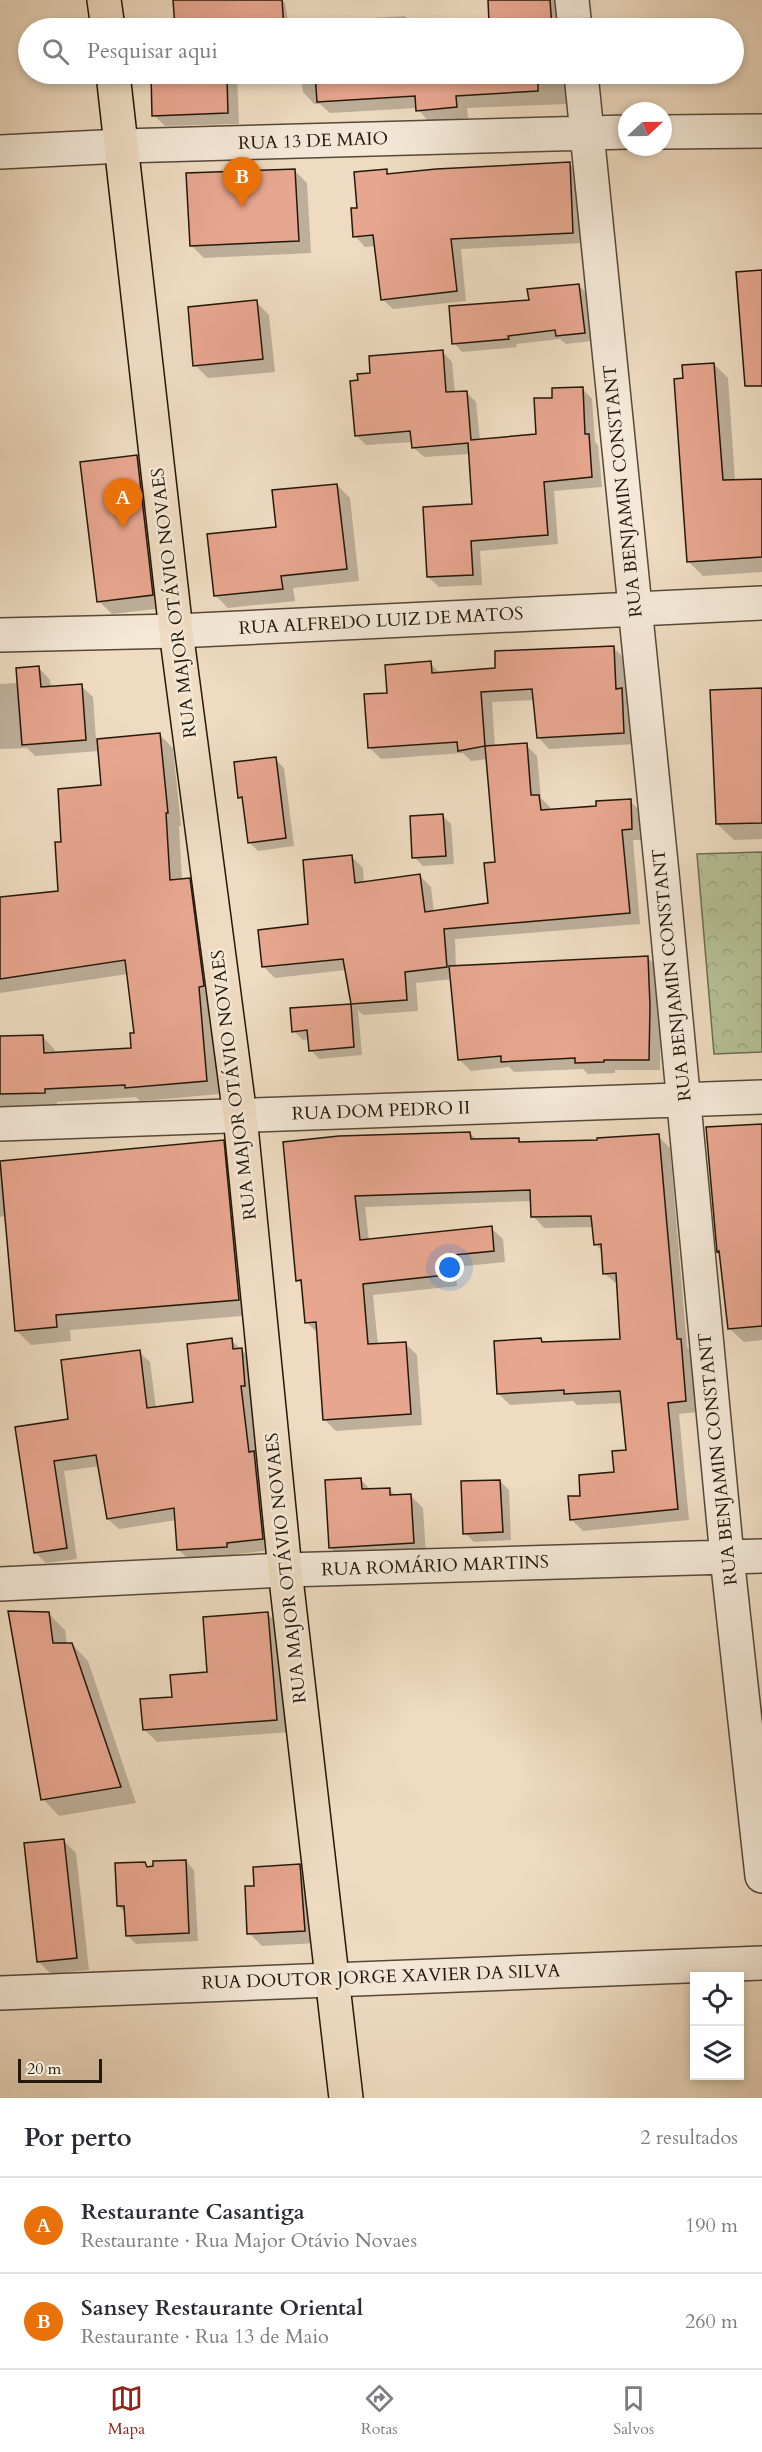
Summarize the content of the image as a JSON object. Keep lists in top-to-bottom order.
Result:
{
  "streets": {
    "main road": ["RUA MAJOR OTÁVIO NOVAES"],
    "street": [
      "RUA 13 DE MAIO",
      "RUA BENJAMIN CONSTANT",
      "RUA ALFREDO LUIZ DE MATOS",
      "RUA DOM PEDRO II",
      "RUA ROMÁRIO MARTINS",
      "RUA DOUTOR JORGE XAVIER DA SILVA"
    ]
  },
  "crossings": [
    ["RUA 13 DE MAIO", "RUA BENJAMIN CONSTANT"],
    ["RUA 13 DE MAIO", "RUA MAJOR OTÁVIO NOVAES"],
    ["RUA BENJAMIN CONSTANT", "RUA ALFREDO LUIZ DE MATOS"],
    ["RUA BENJAMIN CONSTANT", "RUA DOM PEDRO II"],
    ["RUA BENJAMIN CONSTANT", "RUA ROMÁRIO MARTINS"],
    ["RUA MAJOR OTÁVIO NOVAES", "RUA ALFREDO LUIZ DE MATOS"],
    ["RUA MAJOR OTÁVIO NOVAES", "RUA DOM PEDRO II"],
    ["RUA MAJOR OTÁVIO NOVAES", "RUA ROMÁRIO MARTINS"],
    ["RUA MAJOR OTÁVIO NOVAES", "RUA DOUTOR JORGE XAVIER DA SILVA"]
  ],
  "scale_bar": "20 m",
  "north": "right",
  "page": {
    "search": "Pesquisar aqui",
    "pins": ["B", "A"],
    "scale": "20 m",
    "heading": ["Por perto", "2 resultados"],
    "list": [
      {
        "mark": "A",
        "name": "Restaurante Casantiga",
        "note": "Restaurante · Rua Major Otávio Novaes",
        "value": "190 m"
      },
      {
        "mark": "B",
        "name": "Sansey Restaurante Oriental",
        "note": "Restaurante · Rua 13 de Maio",
        "value": "260 m"
      }
    ],
    "nav": ["Mapa", "Rotas", "Salvos"]
  }
}
